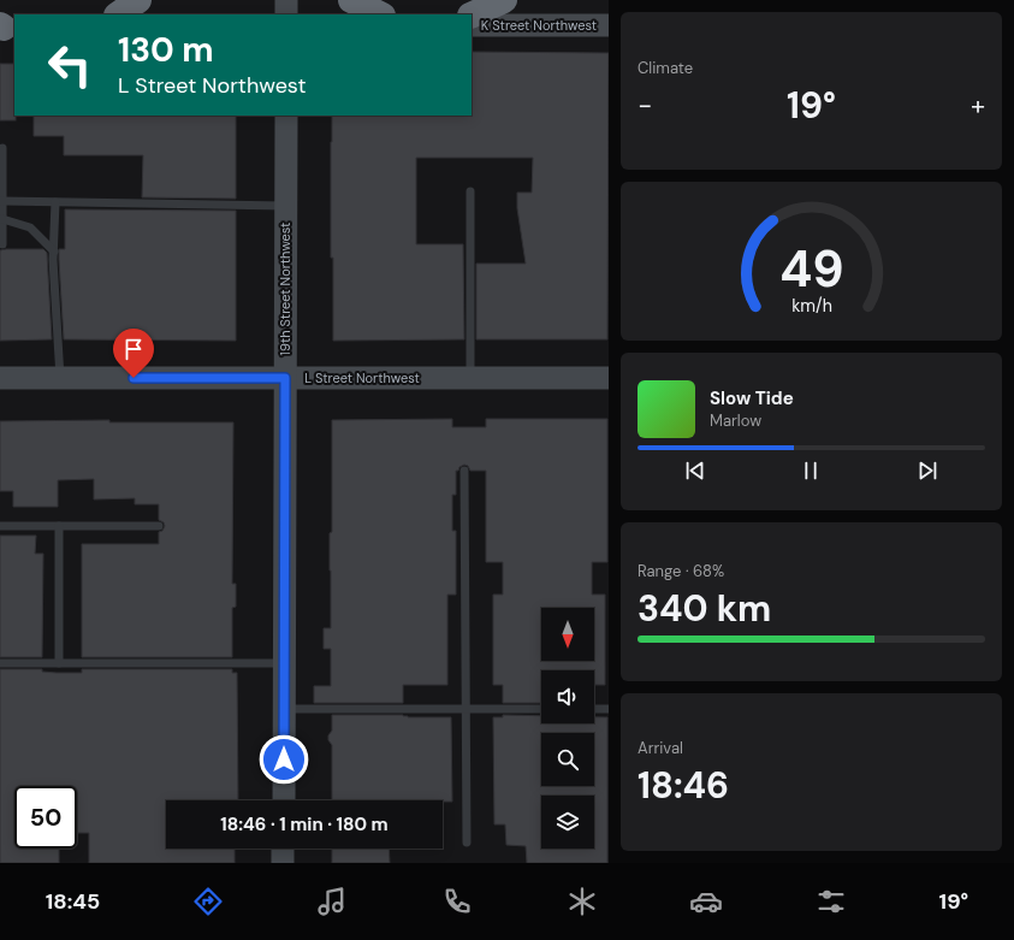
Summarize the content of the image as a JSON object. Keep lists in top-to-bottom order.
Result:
{
  "streets": {
    "main road": ["K Street Northwest", "19th Street Northwest", "L Street Northwest"]
  },
  "crossings": [
    ["19th Street Northwest", "L Street Northwest"]
  ],
  "north": "bottom",
  "page": {
    "tile": [
      "Climate",
      ["Range · 68%", "340 km"],
      ["Arrival", "18:46"]
    ],
    "turn": ["130 m", "L Street Northwest"],
    "heat": ["−", "19°", "+"],
    "song": ["Slow Tide", "Marlow"],
    "limit": "50",
    "trip": "18:46 · 1 min · 180 m",
    "tabs": ["18:45", "19°"],
    "gauge": ["49", "km/h"]
  }
}
